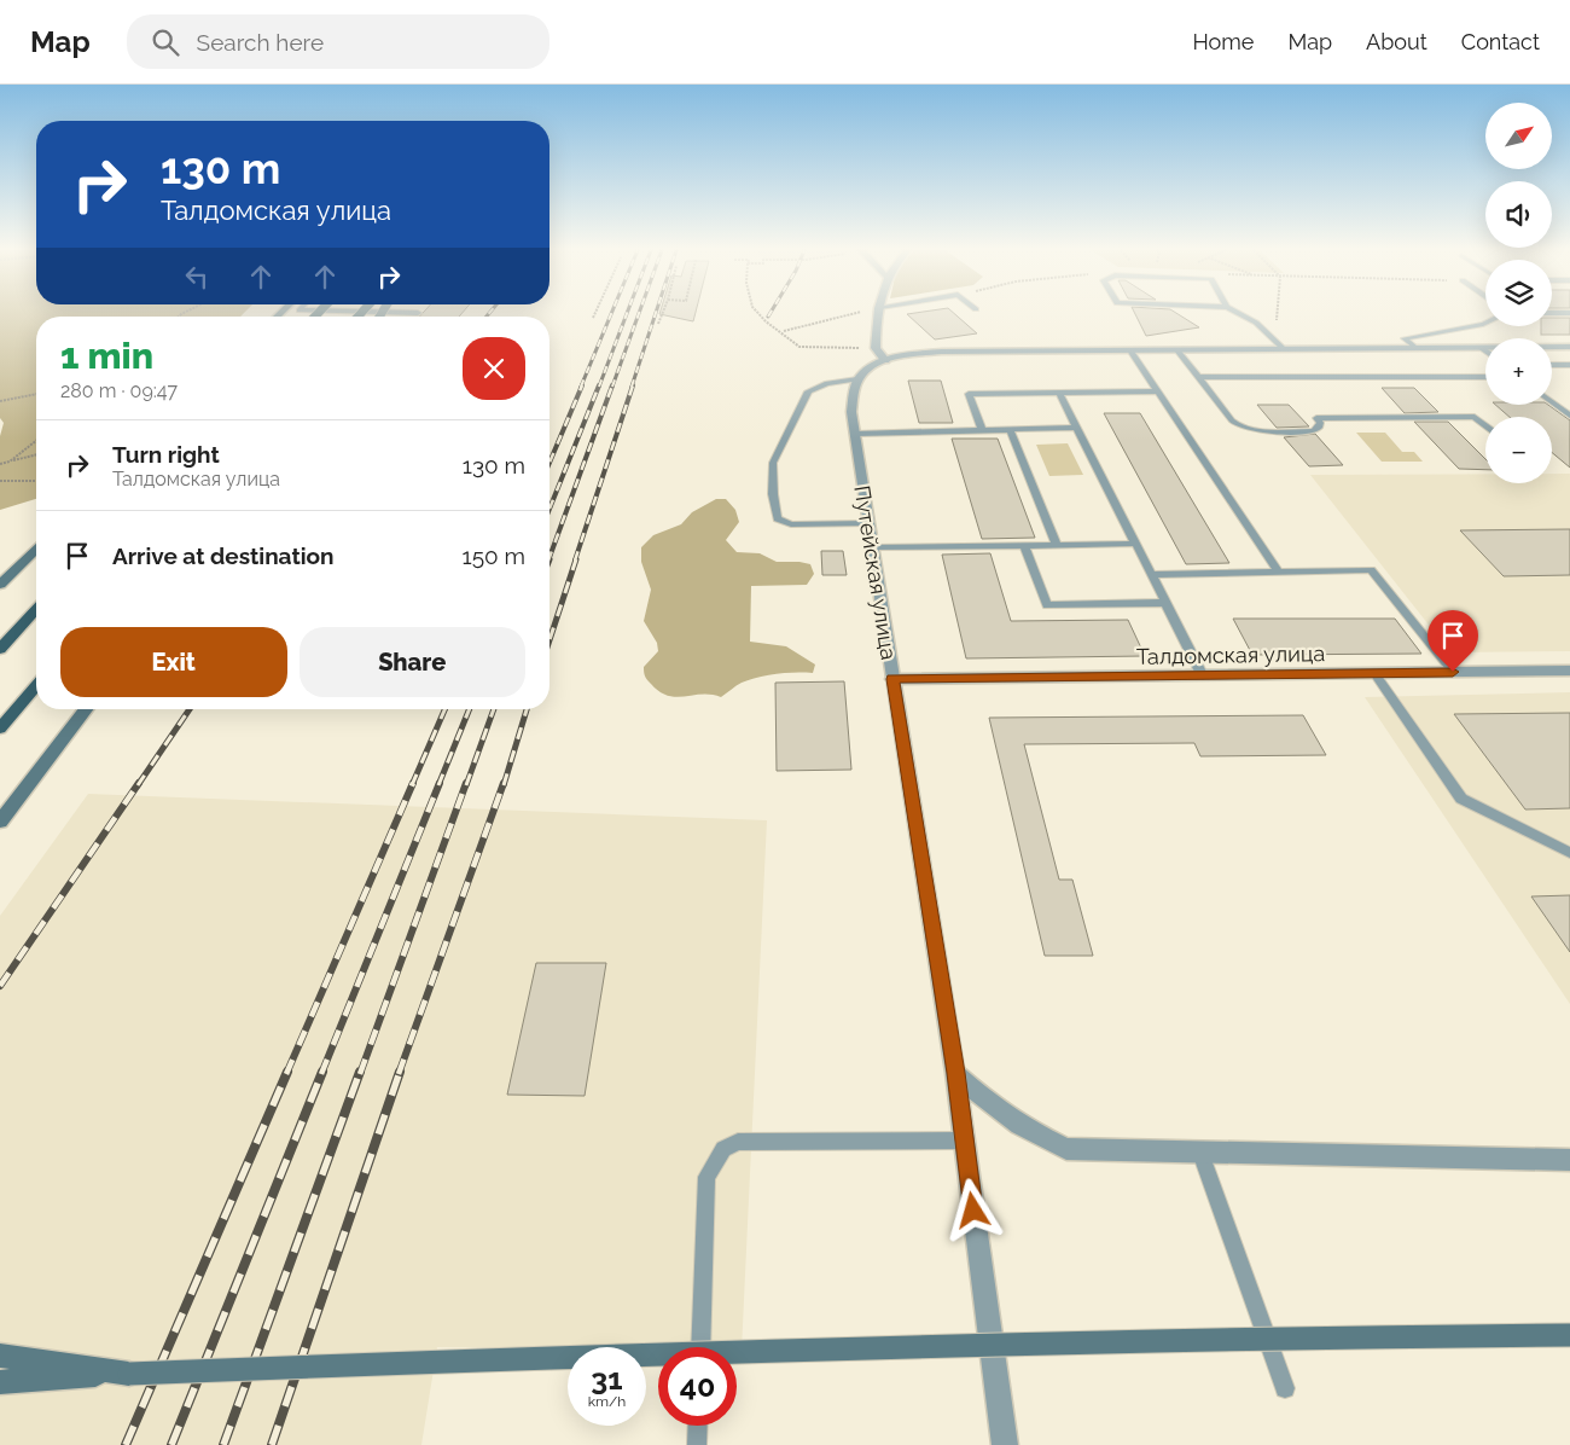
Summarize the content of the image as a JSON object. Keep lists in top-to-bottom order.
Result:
{
  "streets": {
    "street": ["Путейская улица", "Талдомская улица"]
  },
  "crossings": [
    ["Путейская улица", "Талдомская улица"]
  ],
  "north": "top right",
  "page": {
    "header": "Map",
    "search": "Search here",
    "nav": [
      "Home",
      "Map",
      "About",
      "Contact"
    ],
    "map_buttons": ["+", "−"],
    "turn": ["130 m", "Талдомская улица"],
    "heading": ["1 min", "280 m · 09:47"],
    "list": [
      {
        "name": "Turn right",
        "note": "Талдомская улица",
        "value": "130 m"
      },
      {
        "name": "Arrive at destination",
        "value": "150 m"
      }
    ],
    "buttons": ["Exit", "Share"],
    "speed": "31 km/h",
    "limit": "40"
  }
}
